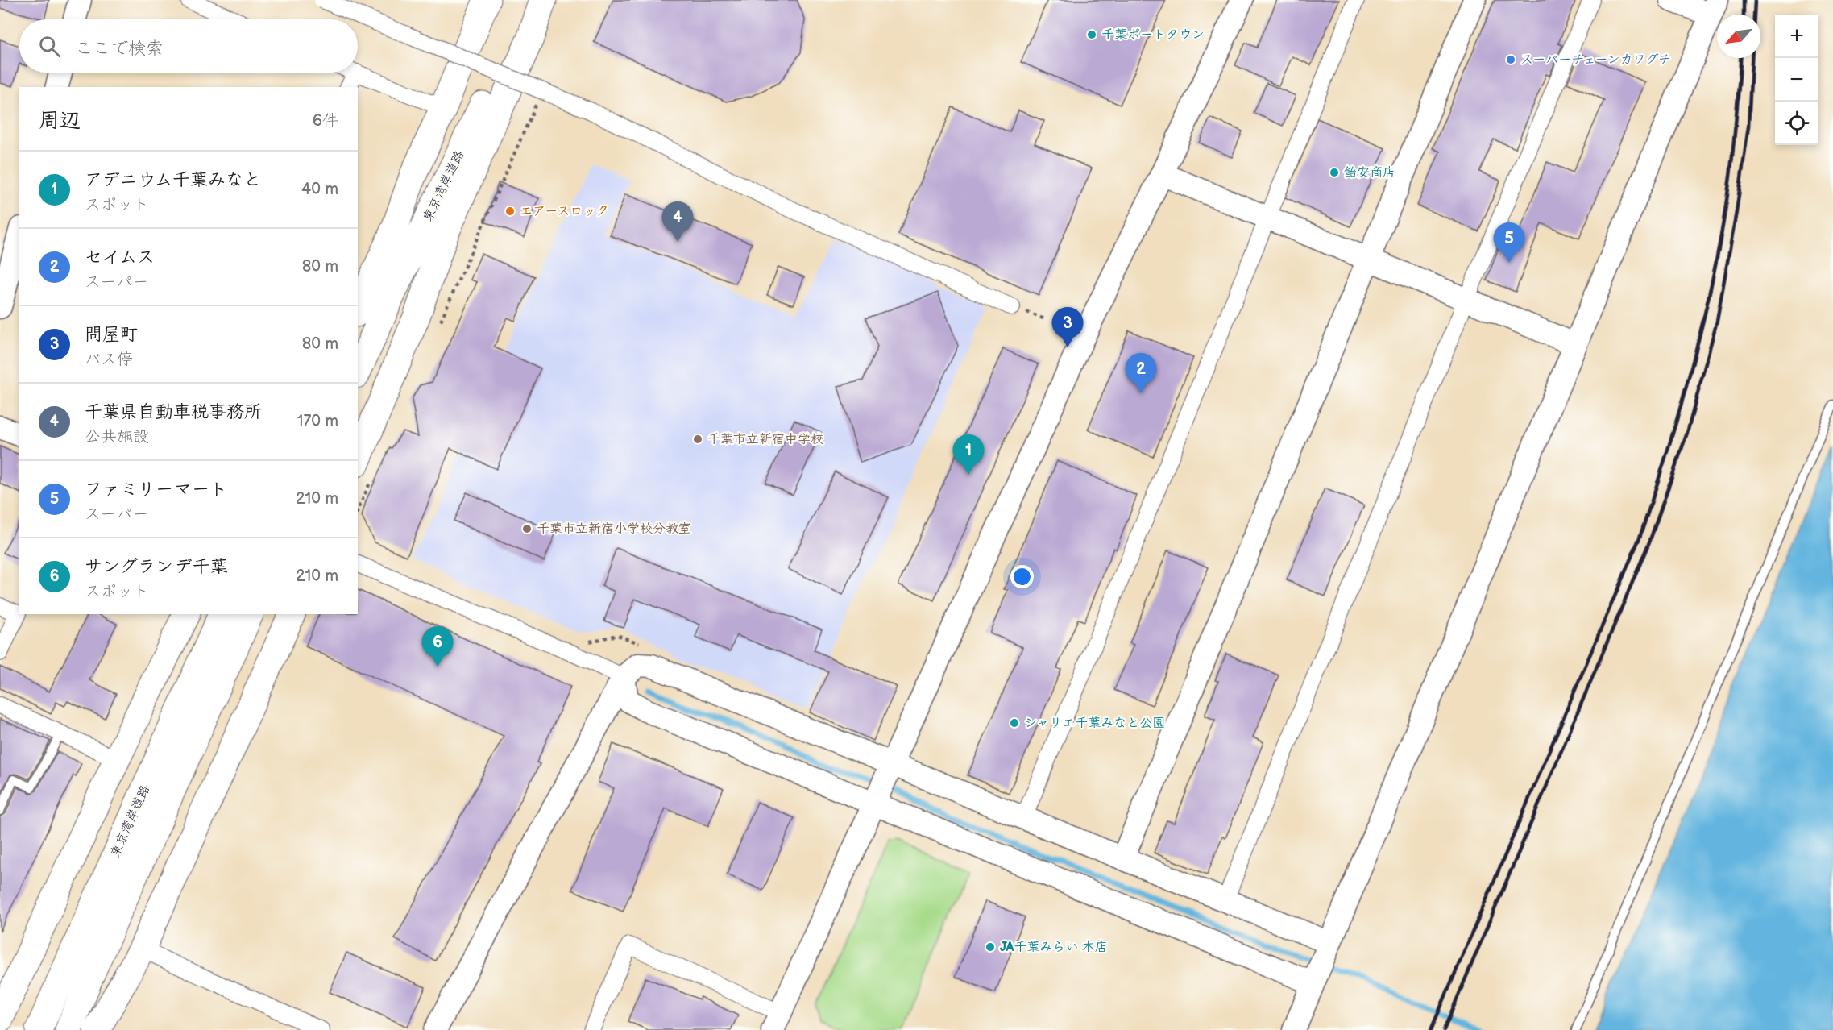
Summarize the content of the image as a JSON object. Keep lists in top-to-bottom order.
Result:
{
  "streets": {
    "highway": ["東京湾岸道路"]
  },
  "places": [
    "千葉ポートタウン",
    "スーパーチェーンカワグチ",
    "飴安商店",
    "エアースロック",
    "千葉市立新宿中学校",
    "千葉市立新宿小学校分教室",
    "シャリエ千葉みなと公園",
    "JA千葉みらい 本店"
  ],
  "north": "bottom left",
  "page": {
    "map_buttons": ["+", "−"],
    "search": "ここで検索",
    "heading": ["周辺", "6件"],
    "list": [
      {
        "mark": "1",
        "name": "アデニウム千葉みなと",
        "note": "スポット",
        "value": "40 m"
      },
      {
        "mark": "2",
        "name": "セイムス",
        "note": "スーパー",
        "value": "80 m"
      },
      {
        "mark": "3",
        "name": "問屋町",
        "note": "バス停",
        "value": "80 m"
      },
      {
        "mark": "4",
        "name": "千葉県自動車税事務所",
        "note": "公共施設",
        "value": "170 m"
      },
      {
        "mark": "5",
        "name": "ファミリーマート",
        "note": "スーパー",
        "value": "210 m"
      },
      {
        "mark": "6",
        "name": "サングランデ千葉",
        "note": "スポット",
        "value": "210 m"
      }
    ],
    "pins": [
      "4",
      "5",
      "3",
      "2",
      "1",
      "6"
    ]
  }
}
